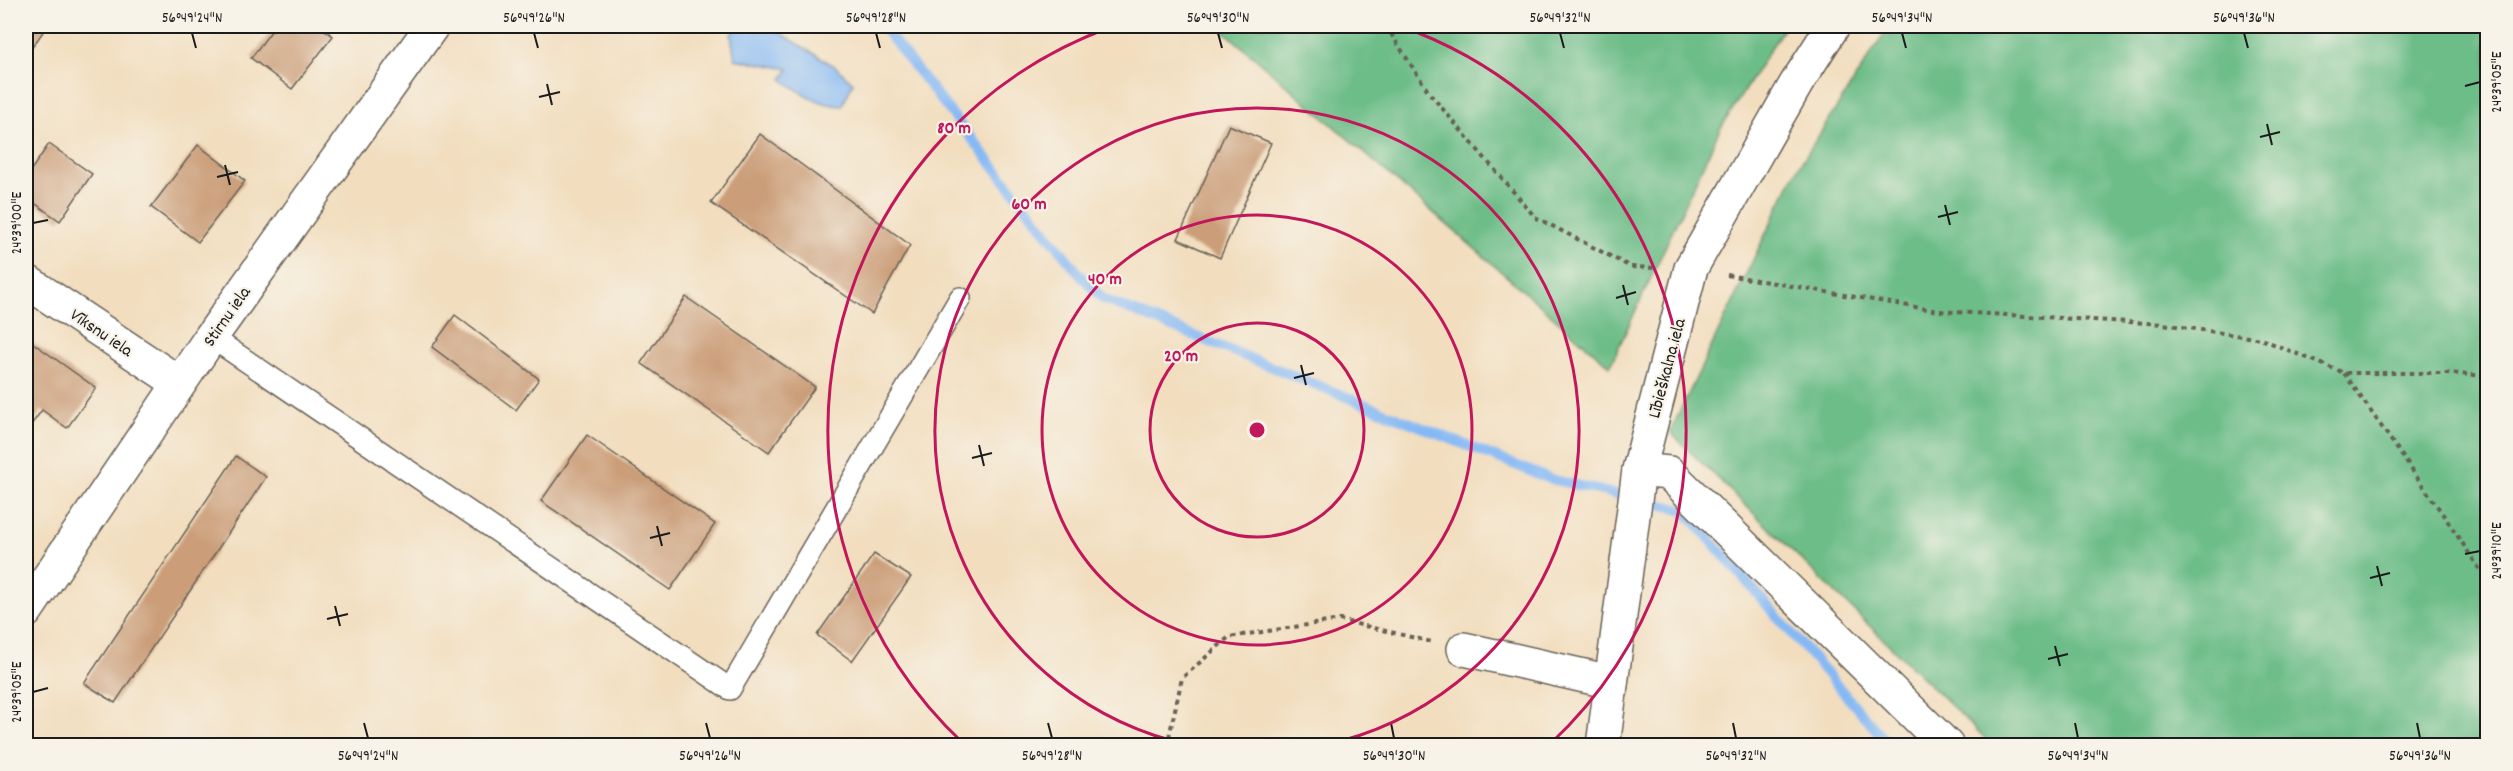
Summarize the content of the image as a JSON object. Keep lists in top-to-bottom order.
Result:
{
  "streets": {
    "street": ["Stirnu iela", "Vīksnu iela", "Lībieškalna iela"]
  },
  "crossings": [
    ["Stirnu iela", "Vīksnu iela"]
  ],
  "coordinates": [
    "56°49'24\"N",
    "56°49'26\"N",
    "56°49'28\"N",
    "56°49'30\"N",
    "56°49'32\"N",
    "56°49'34\"N",
    "56°49'36\"N",
    "24°39'05\"E",
    "24°39'00\"E",
    "24°39'10\"E"
  ],
  "rings": [
    "80 m",
    "60 m",
    "40 m",
    "20 m"
  ]
}
